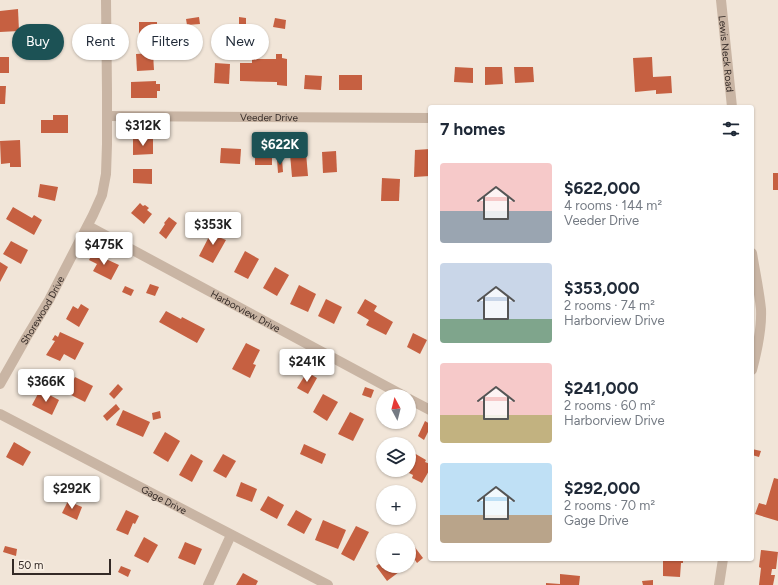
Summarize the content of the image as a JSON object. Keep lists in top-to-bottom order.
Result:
{
  "streets": {
    "street": [
      "Lewis Neck Road",
      "Veeder Drive",
      "Shorewood Drive",
      "Harborview Drive",
      "Gage Drive"
    ]
  },
  "crossings": [
    ["Veeder Drive", "Shorewood Drive"],
    ["Shorewood Drive", "Harborview Drive"]
  ],
  "scale_bar": "50 m",
  "north": "top",
  "page": {
    "chip": [
      "Buy",
      "Rent",
      "Filters",
      "New"
    ],
    "heading": "7 homes",
    "price": [
      "$312K",
      "$622K",
      "$353K",
      "$475K",
      "$241K",
      "$366K",
      "$292K"
    ],
    "list": [
      {
        "name": "$622,000",
        "note": "4 rooms · 144 m² · Veeder Drive"
      },
      {
        "name": "$353,000",
        "note": "2 rooms · 74 m² · Harborview Drive"
      },
      {
        "name": "$241,000",
        "note": "2 rooms · 60 m² · Harborview Drive"
      },
      {
        "name": "$292,000",
        "note": "2 rooms · 70 m² · Gage Drive"
      }
    ],
    "map_buttons": ["+", "−"],
    "scale": "50 m"
  }
}
